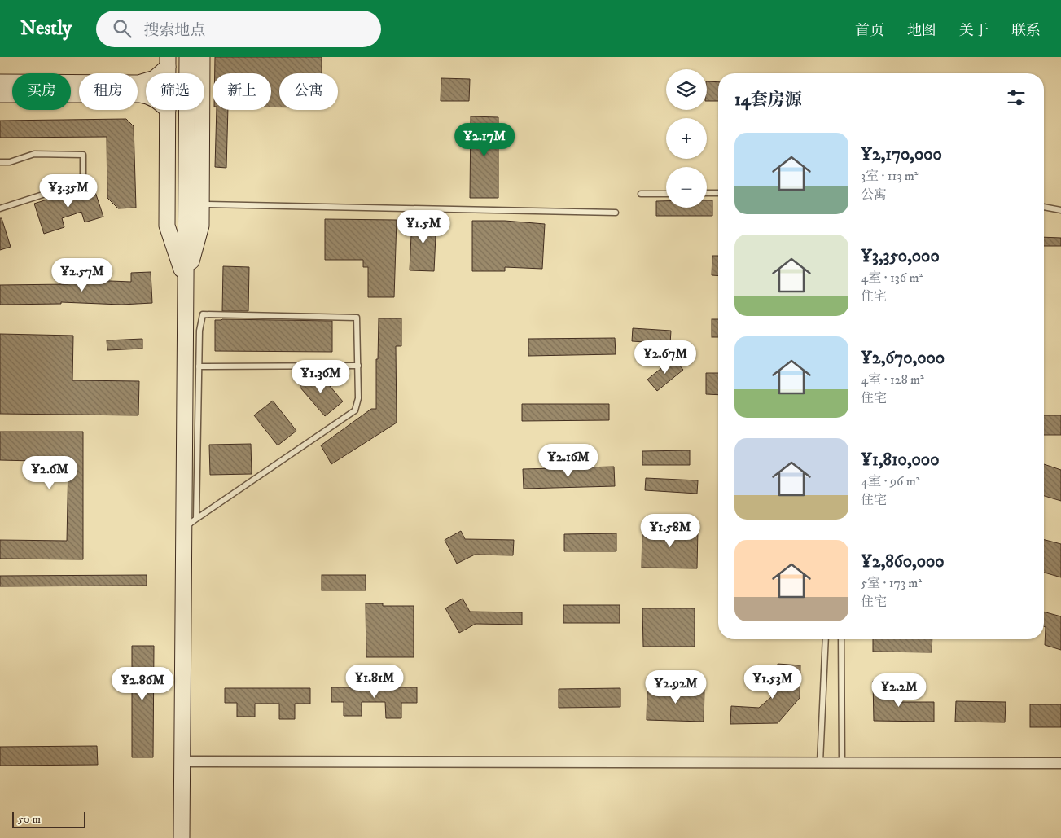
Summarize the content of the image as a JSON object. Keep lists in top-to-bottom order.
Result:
{
  "scale_bar": "50 m",
  "page": {
    "header": "Nestly",
    "search": "搜索地点",
    "nav": [
      "首页",
      "地图",
      "关于",
      "联系"
    ],
    "map_buttons": ["+", "−"],
    "chip": [
      "买房",
      "租房",
      "筛选",
      "新上",
      "公寓"
    ],
    "heading": "14套房源",
    "list": [
      {
        "name": "¥2,170,000",
        "note": "3室 · 113 m² · 公寓"
      },
      {
        "name": "¥3,350,000",
        "note": "4室 · 136 m² · 住宅"
      },
      {
        "name": "¥2,670,000",
        "note": "4室 · 128 m² · 住宅"
      },
      {
        "name": "¥1,810,000",
        "note": "4室 · 96 m² · 住宅"
      },
      {
        "name": "¥2,860,000",
        "note": "5室 · 173 m² · 住宅"
      }
    ],
    "price": [
      "¥2.17M",
      "¥3.35M",
      "¥1.5M",
      "¥2.57M",
      "¥2.67M",
      "¥1.36M",
      "¥2.16M",
      "¥2.6M",
      "¥1.58M",
      "¥1.81M",
      "¥1.53M",
      "¥2.86M",
      "¥2.92M",
      "¥2.2M"
    ],
    "scale": "50 m"
  }
}
